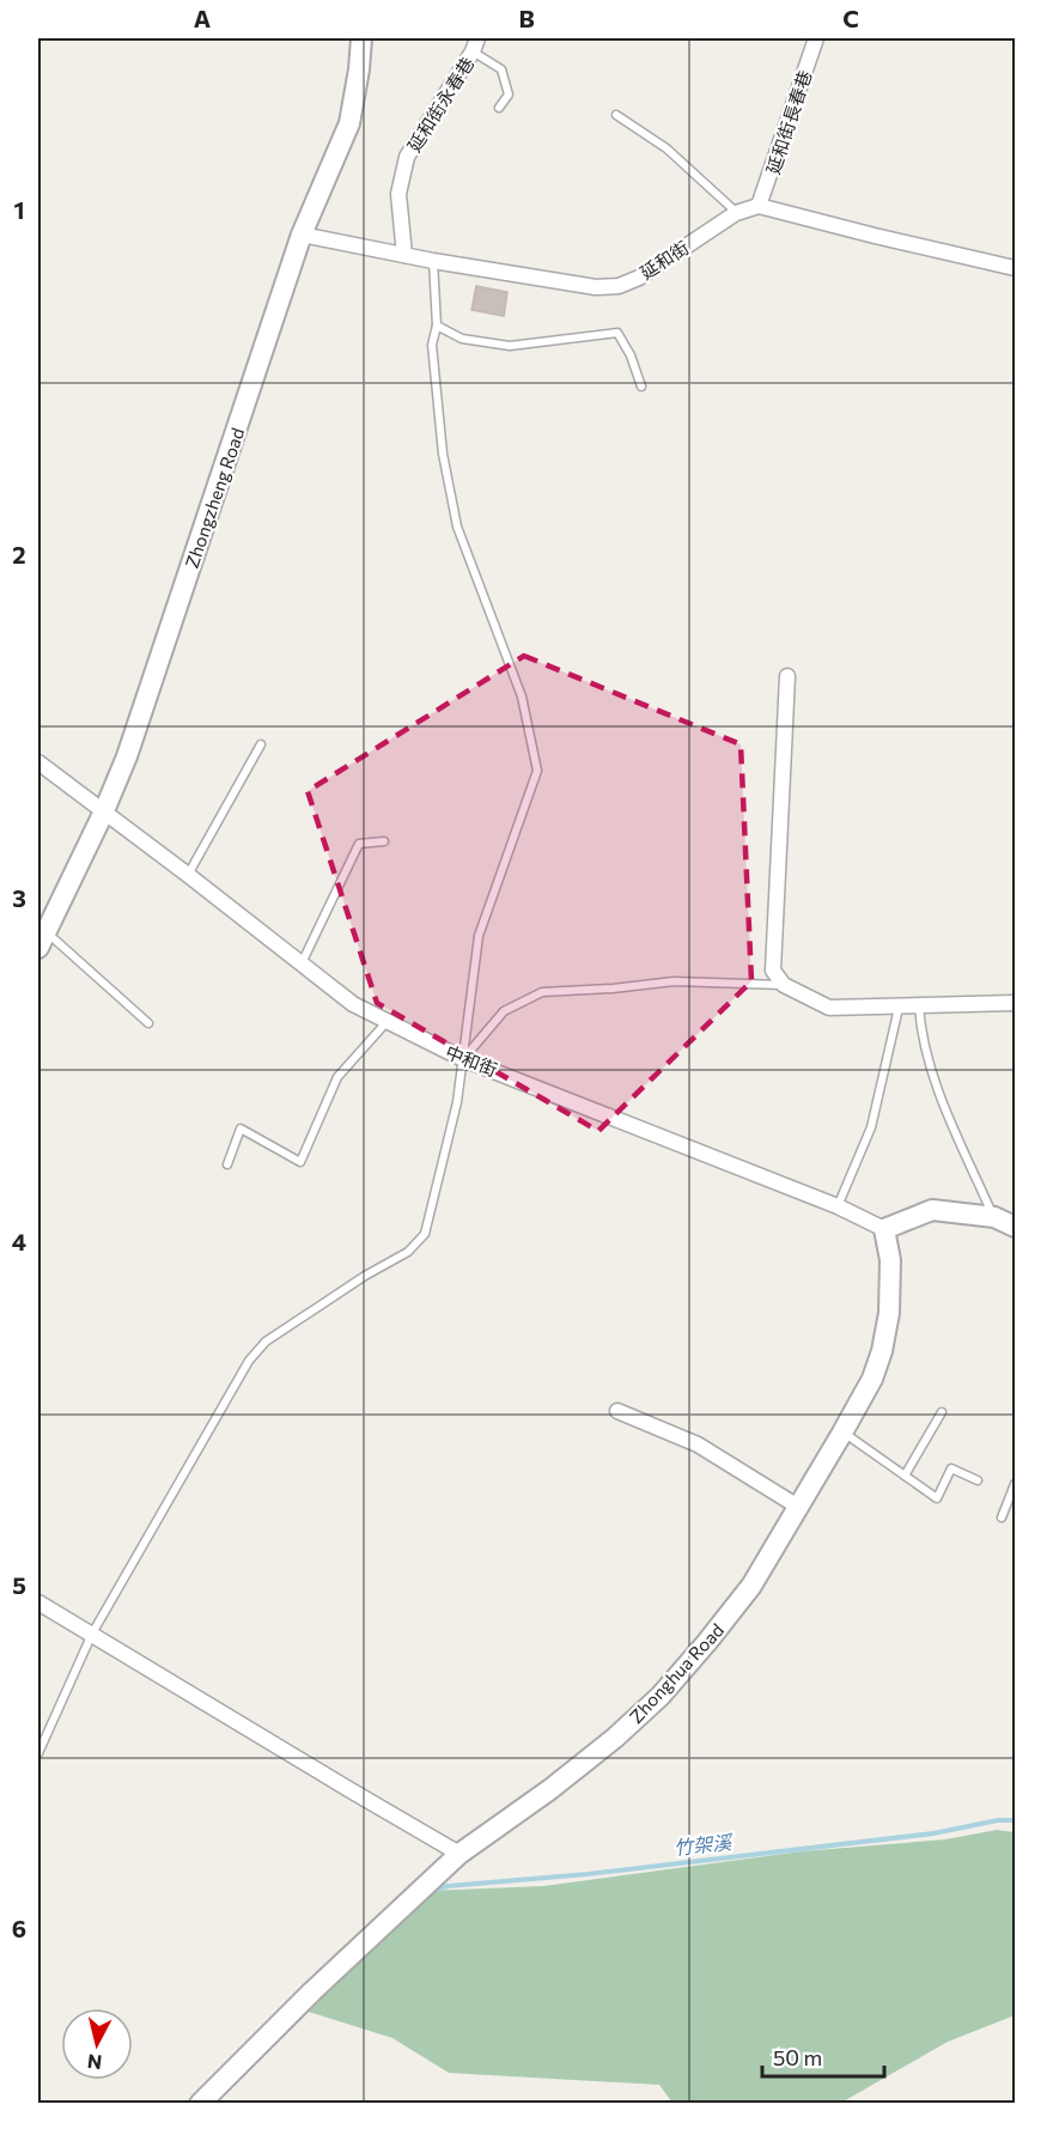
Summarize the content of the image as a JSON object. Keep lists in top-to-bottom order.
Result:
{
  "streets": {
    "street": [
      "延和街永春巷",
      "延和街長春巷",
      "延和街",
      "Zhongzheng Road",
      "中和街",
      "Zhonghua Road"
    ]
  },
  "crossings": [
    ["延和街永春巷", "延和街"],
    ["延和街長春巷", "延和街"],
    ["延和街", "Zhongzheng Road"],
    ["Zhongzheng Road", "中和街"],
    ["中和街", "Zhonghua Road"]
  ],
  "water": ["竹架溪"],
  "scale_bar": "50 m",
  "north": "bottom",
  "grid": {
    "columns": ["A", "B", "C"],
    "rows": [
      "1",
      "2",
      "3",
      "4",
      "5",
      "6"
    ]
  }
}
